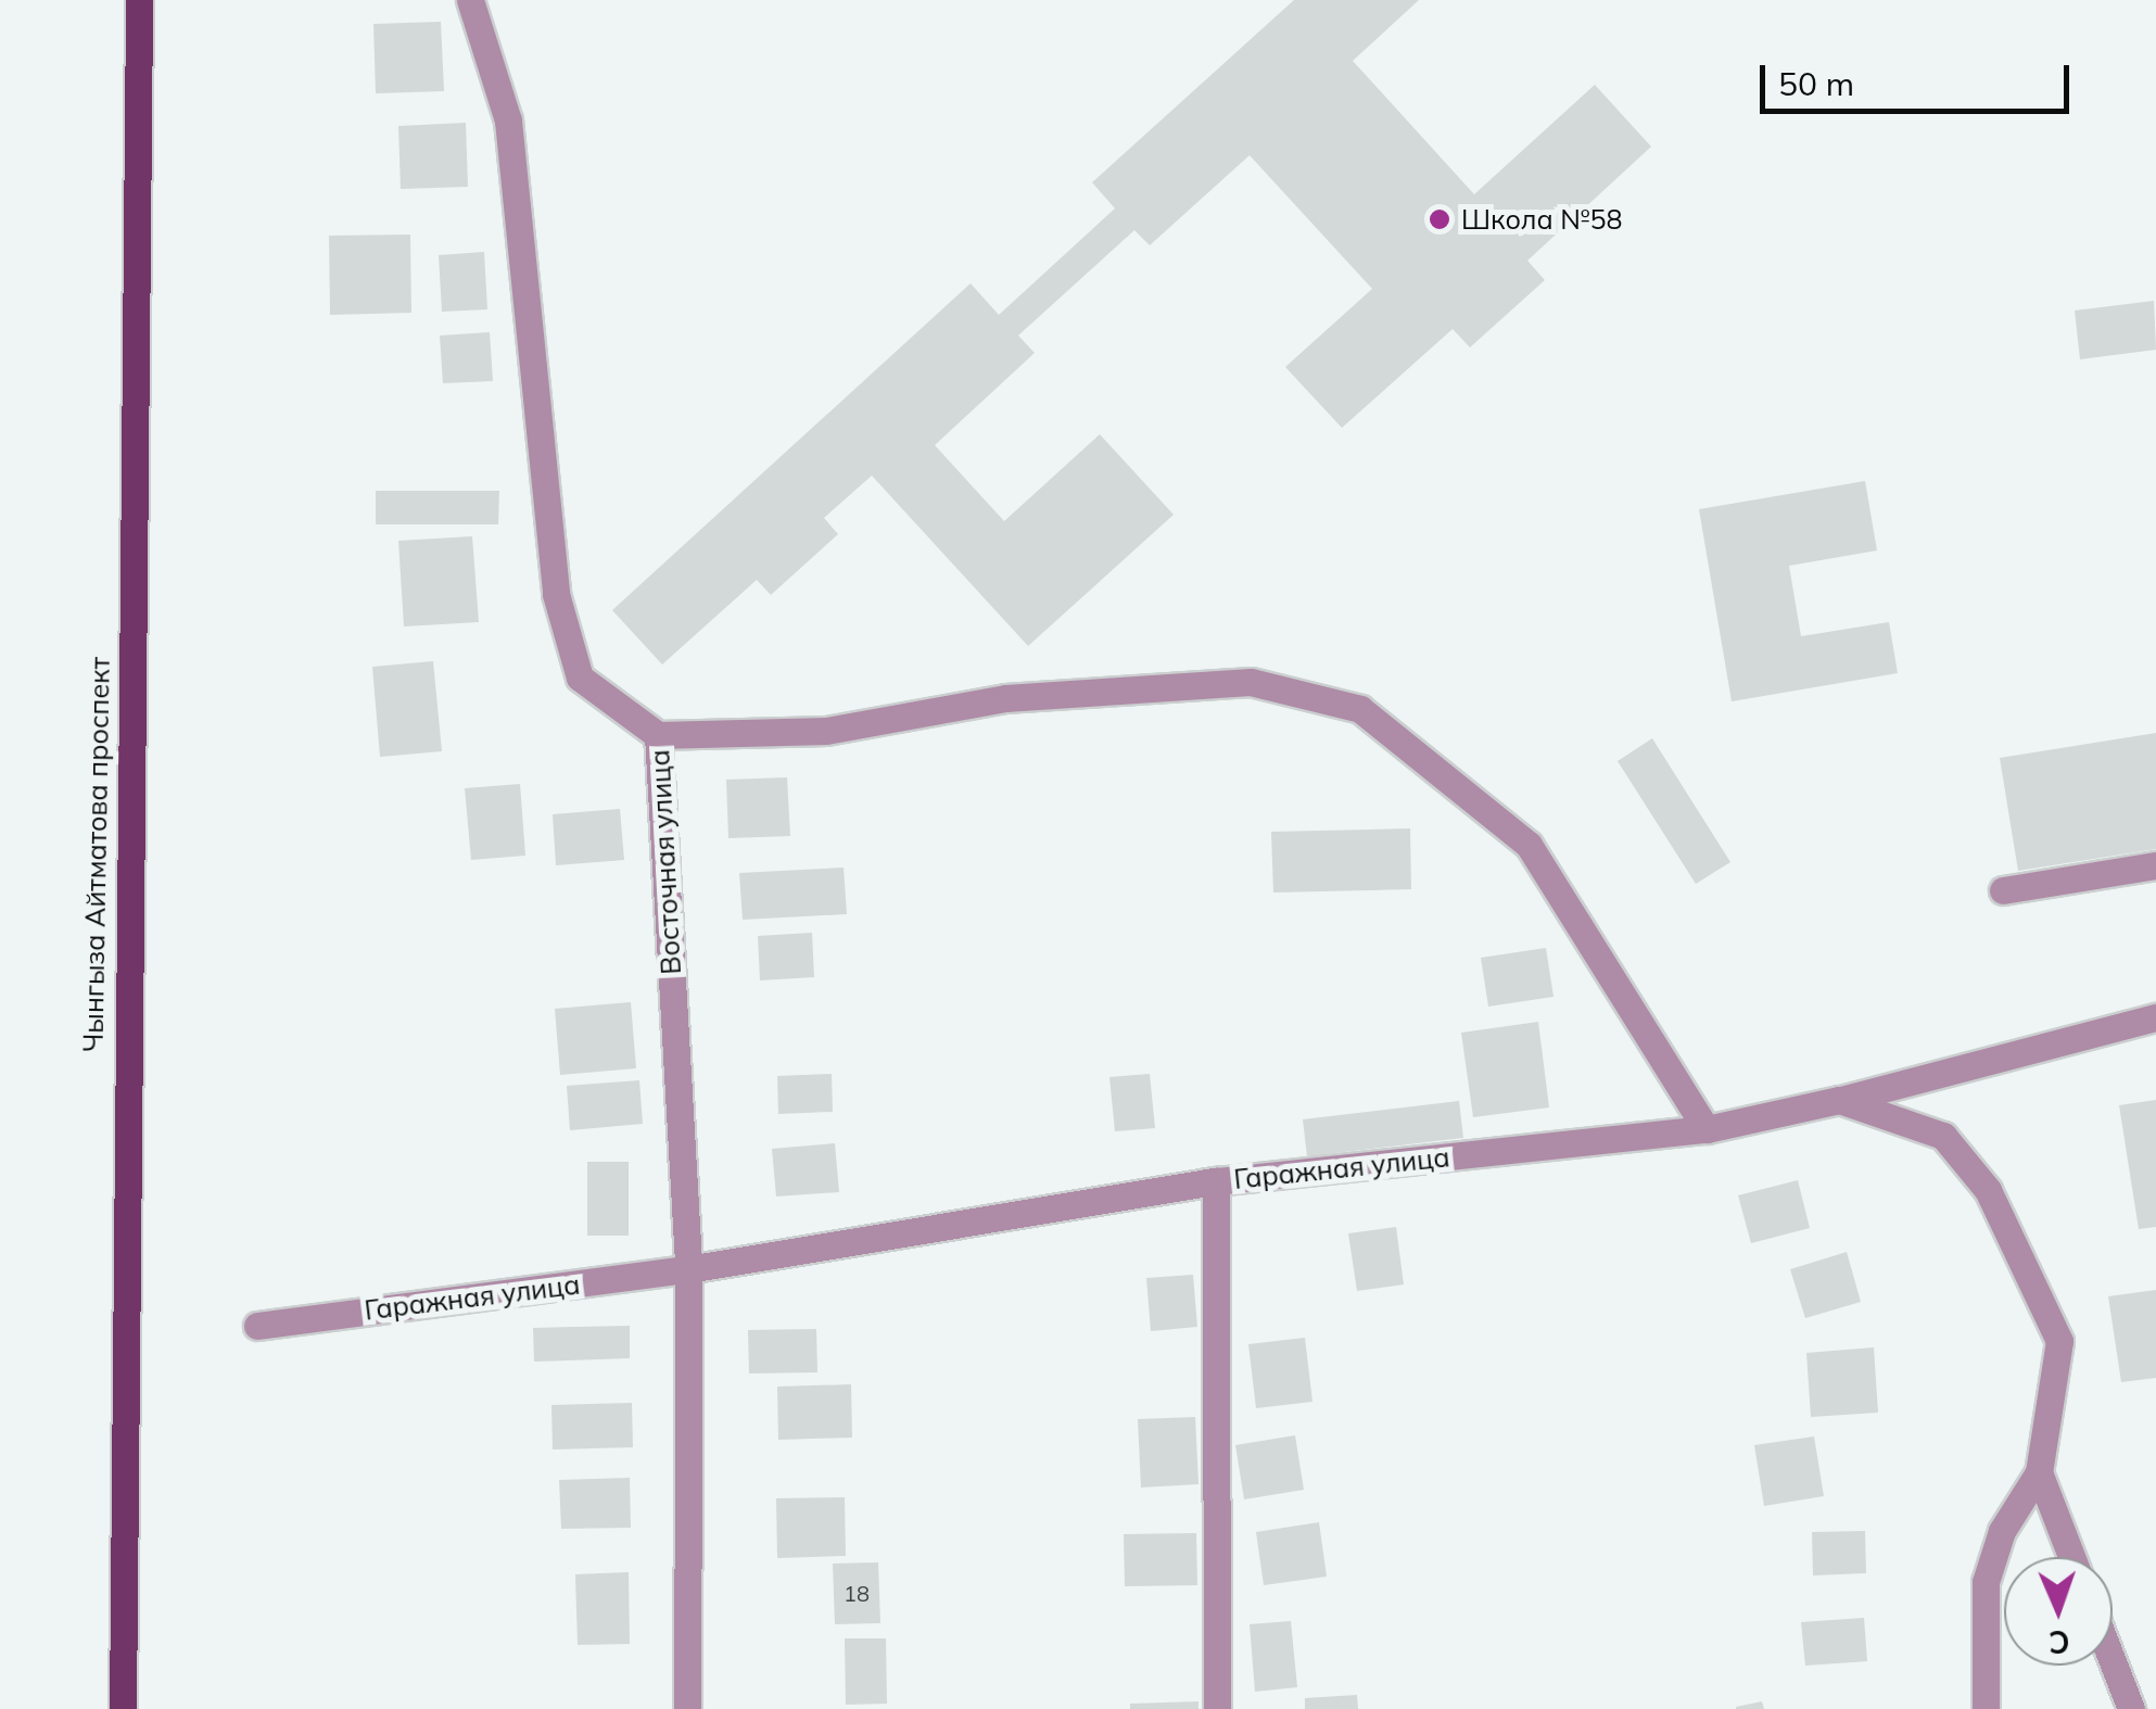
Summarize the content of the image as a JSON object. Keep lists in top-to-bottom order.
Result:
{
  "streets": {
    "main road": ["Чынгыза Айтматова проспект"],
    "street": ["Восточная улица", "Гаражная улица"]
  },
  "crossings": [
    ["Восточная улица", "Гаражная улица"]
  ],
  "places": ["Школа №58"],
  "house_numbers": ["18"],
  "scale_bar": "50 m",
  "north": "bottom"
}
